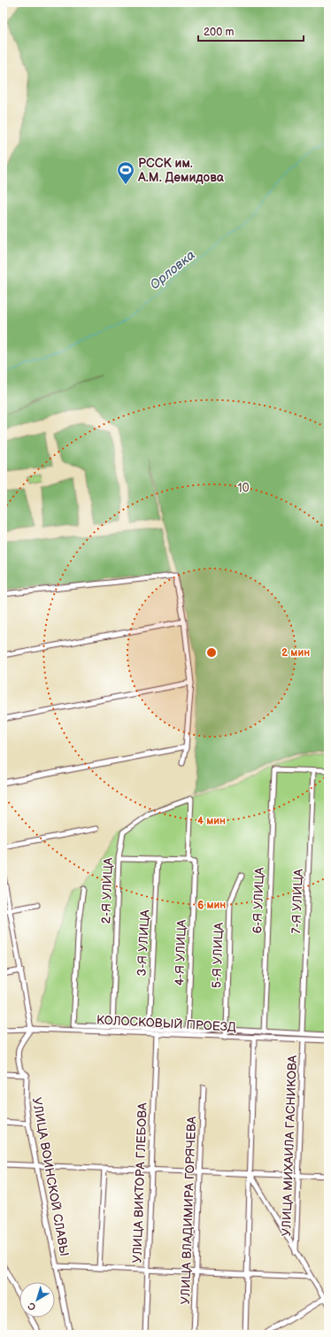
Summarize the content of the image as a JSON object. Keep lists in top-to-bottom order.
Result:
{
  "streets": {
    "street": [
      "2-Я УЛИЦА",
      "6-Я УЛИЦА",
      "7-Я УЛИЦА",
      "3-Я УЛИЦА",
      "4-Я УЛИЦА",
      "5-Я УЛИЦА",
      "КОЛОСКОВЫЙ ПРОЕЗД",
      "УЛИЦА МИХАИЛА ГАСНИКОВА",
      "УЛИЦА ВОИНСКОЙ СЛАВЫ",
      "УЛИЦА ВИКТОРА ГЛЕБОВА",
      "УЛИЦА ВЛАДИМИРА ГОРЯЧЕВА"
    ]
  },
  "crossings": [
    ["2-Я УЛИЦА", "4-Я УЛИЦА"],
    ["6-Я УЛИЦА", "7-Я УЛИЦА"],
    ["5-Я УЛИЦА", "КОЛОСКОВЫЙ ПРОЕЗД"],
    ["КОЛОСКОВЫЙ ПРОЕЗД", "УЛИЦА МИХАИЛА ГАСНИКОВА"],
    ["КОЛОСКОВЫЙ ПРОЕЗД", "УЛИЦА ВОИНСКОЙ СЛАВЫ"],
    ["КОЛОСКОВЫЙ ПРОЕЗД", "УЛИЦА ВИКТОРА ГЛЕБОВА"]
  ],
  "water": ["Орловка"],
  "parks": ["10"],
  "places": {
    "sports": ["РССК им. А.М. Демидова"]
  },
  "scale_bar": "200 m",
  "north": "bottom left",
  "rings": ["2 мин", "4 мин", "6 мин"]
}
